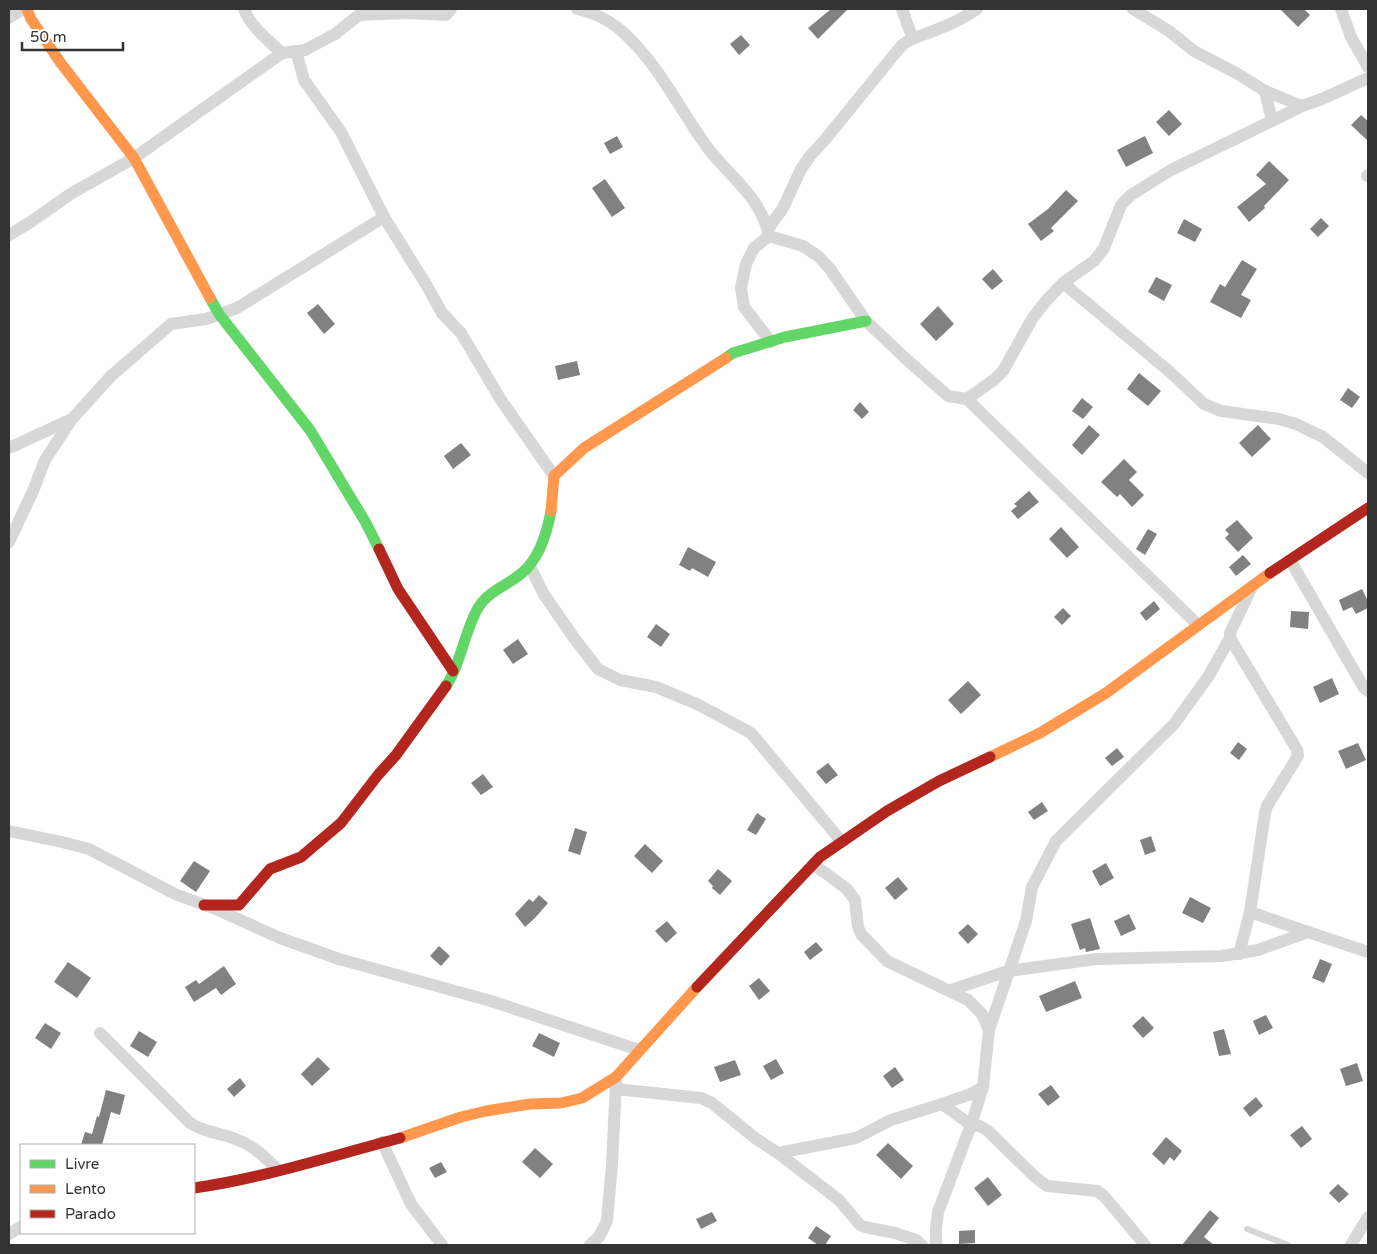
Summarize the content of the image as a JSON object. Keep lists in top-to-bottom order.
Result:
{
  "legend": ["Livre", "Lento", "Parado"],
  "scale_bar": "50 m"
}
